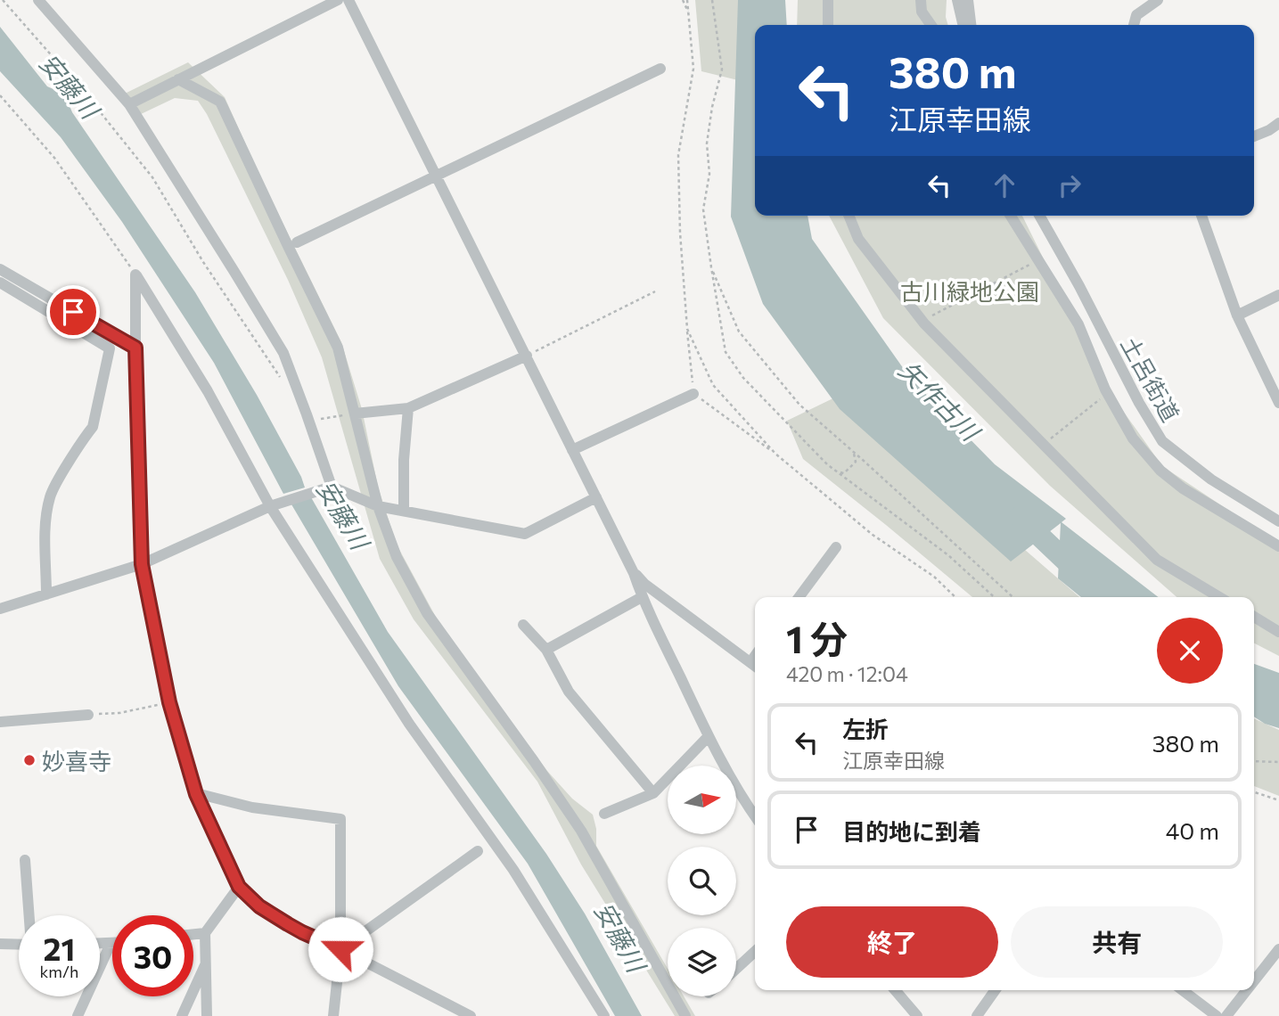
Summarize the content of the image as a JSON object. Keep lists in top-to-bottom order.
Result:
{
  "streets": {
    "street": ["土呂街道"]
  },
  "water": ["安藤川", "矢作古川"],
  "parks": ["古川緑地公園"],
  "places": ["妙喜寺"],
  "north": "right",
  "page": {
    "turn": ["380 m", "江原幸田線"],
    "heading": ["1 分", "420 m · 12:04"],
    "list": [
      {
        "name": "左折",
        "note": "江原幸田線",
        "value": "380 m"
      },
      {
        "name": "目的地に到着",
        "value": "40 m"
      }
    ],
    "buttons": ["終了", "共有"],
    "speed": "21 km/h",
    "limit": "30"
  }
}
